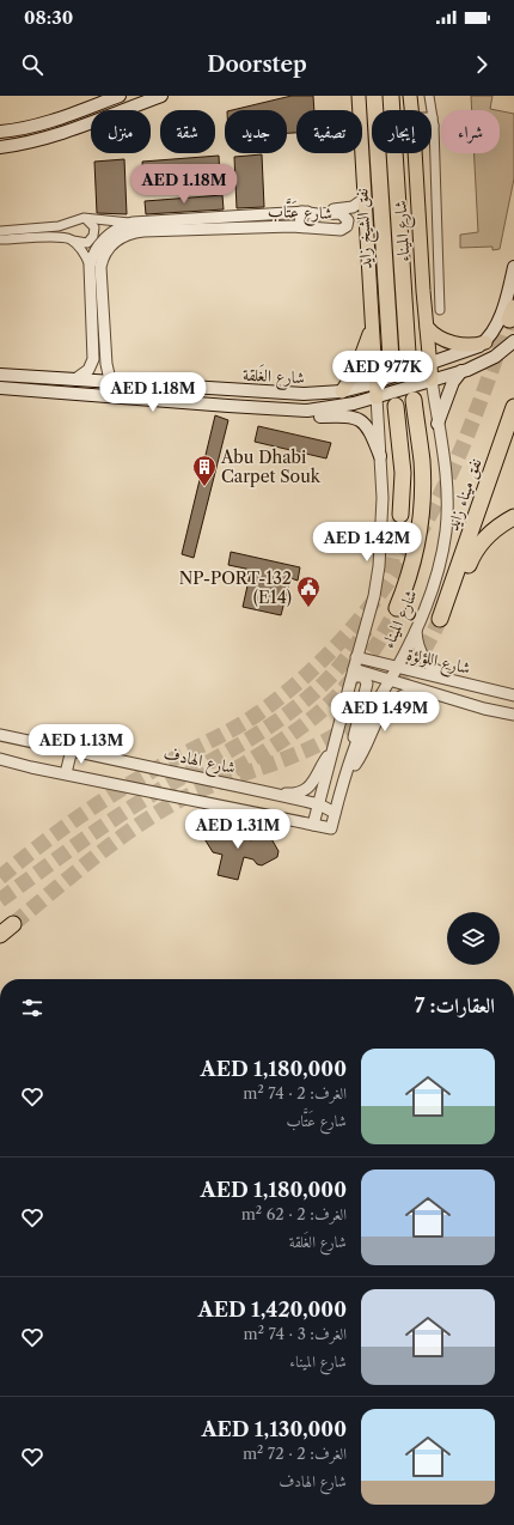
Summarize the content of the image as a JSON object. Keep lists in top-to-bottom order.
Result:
{
  "streets": {
    "highway": ["نفق الشيخ زايد", "نفق ميناء زايد"],
    "main road": ["شارع الميناء", "شارع الغَلقة"],
    "street": ["شارع عَتَّاب", "شارع اللؤلؤة", "شارع الهادف"]
  },
  "crossings": [
    ["شارع عَتَّاب", "شارع الميناء"],
    ["شارع عَتَّاب", "شارع الغَلقة"],
    ["شارع الميناء", "شارع الغَلقة"],
    ["شارع الميناء", "شارع اللؤلؤة"],
    ["شارع الميناء", "شارع الهادف"]
  ],
  "places": {
    "building": ["Abu Dhabi Carpet Souk"],
    "public building": ["NP-PORT-132 (E14)"]
  },
  "page": {
    "status": "08:30",
    "header": "Doorstep",
    "chip": [
      "شراء",
      "إيجار",
      "تصفية",
      "جديد",
      "شقة",
      "منزل"
    ],
    "price": [
      "AED 1.18M",
      "AED 977K",
      "AED 1.18M",
      "AED 1.42M",
      "AED 1.49M",
      "AED 1.13M",
      "AED 1.31M"
    ],
    "heading": "العقارات: 7",
    "list": [
      {
        "name": "AED 1,180,000",
        "note": "الغرف: 2 · 74 m² · شارع عَتَّاب"
      },
      {
        "name": "AED 1,180,000",
        "note": "الغرف: 2 · 62 m² · شارع الغَلقة"
      },
      {
        "name": "AED 1,420,000",
        "note": "الغرف: 3 · 74 m² · شارع الميناء"
      },
      {
        "name": "AED 1,130,000",
        "note": "الغرف: 2 · 72 m² · شارع الهادف"
      }
    ]
  }
}
